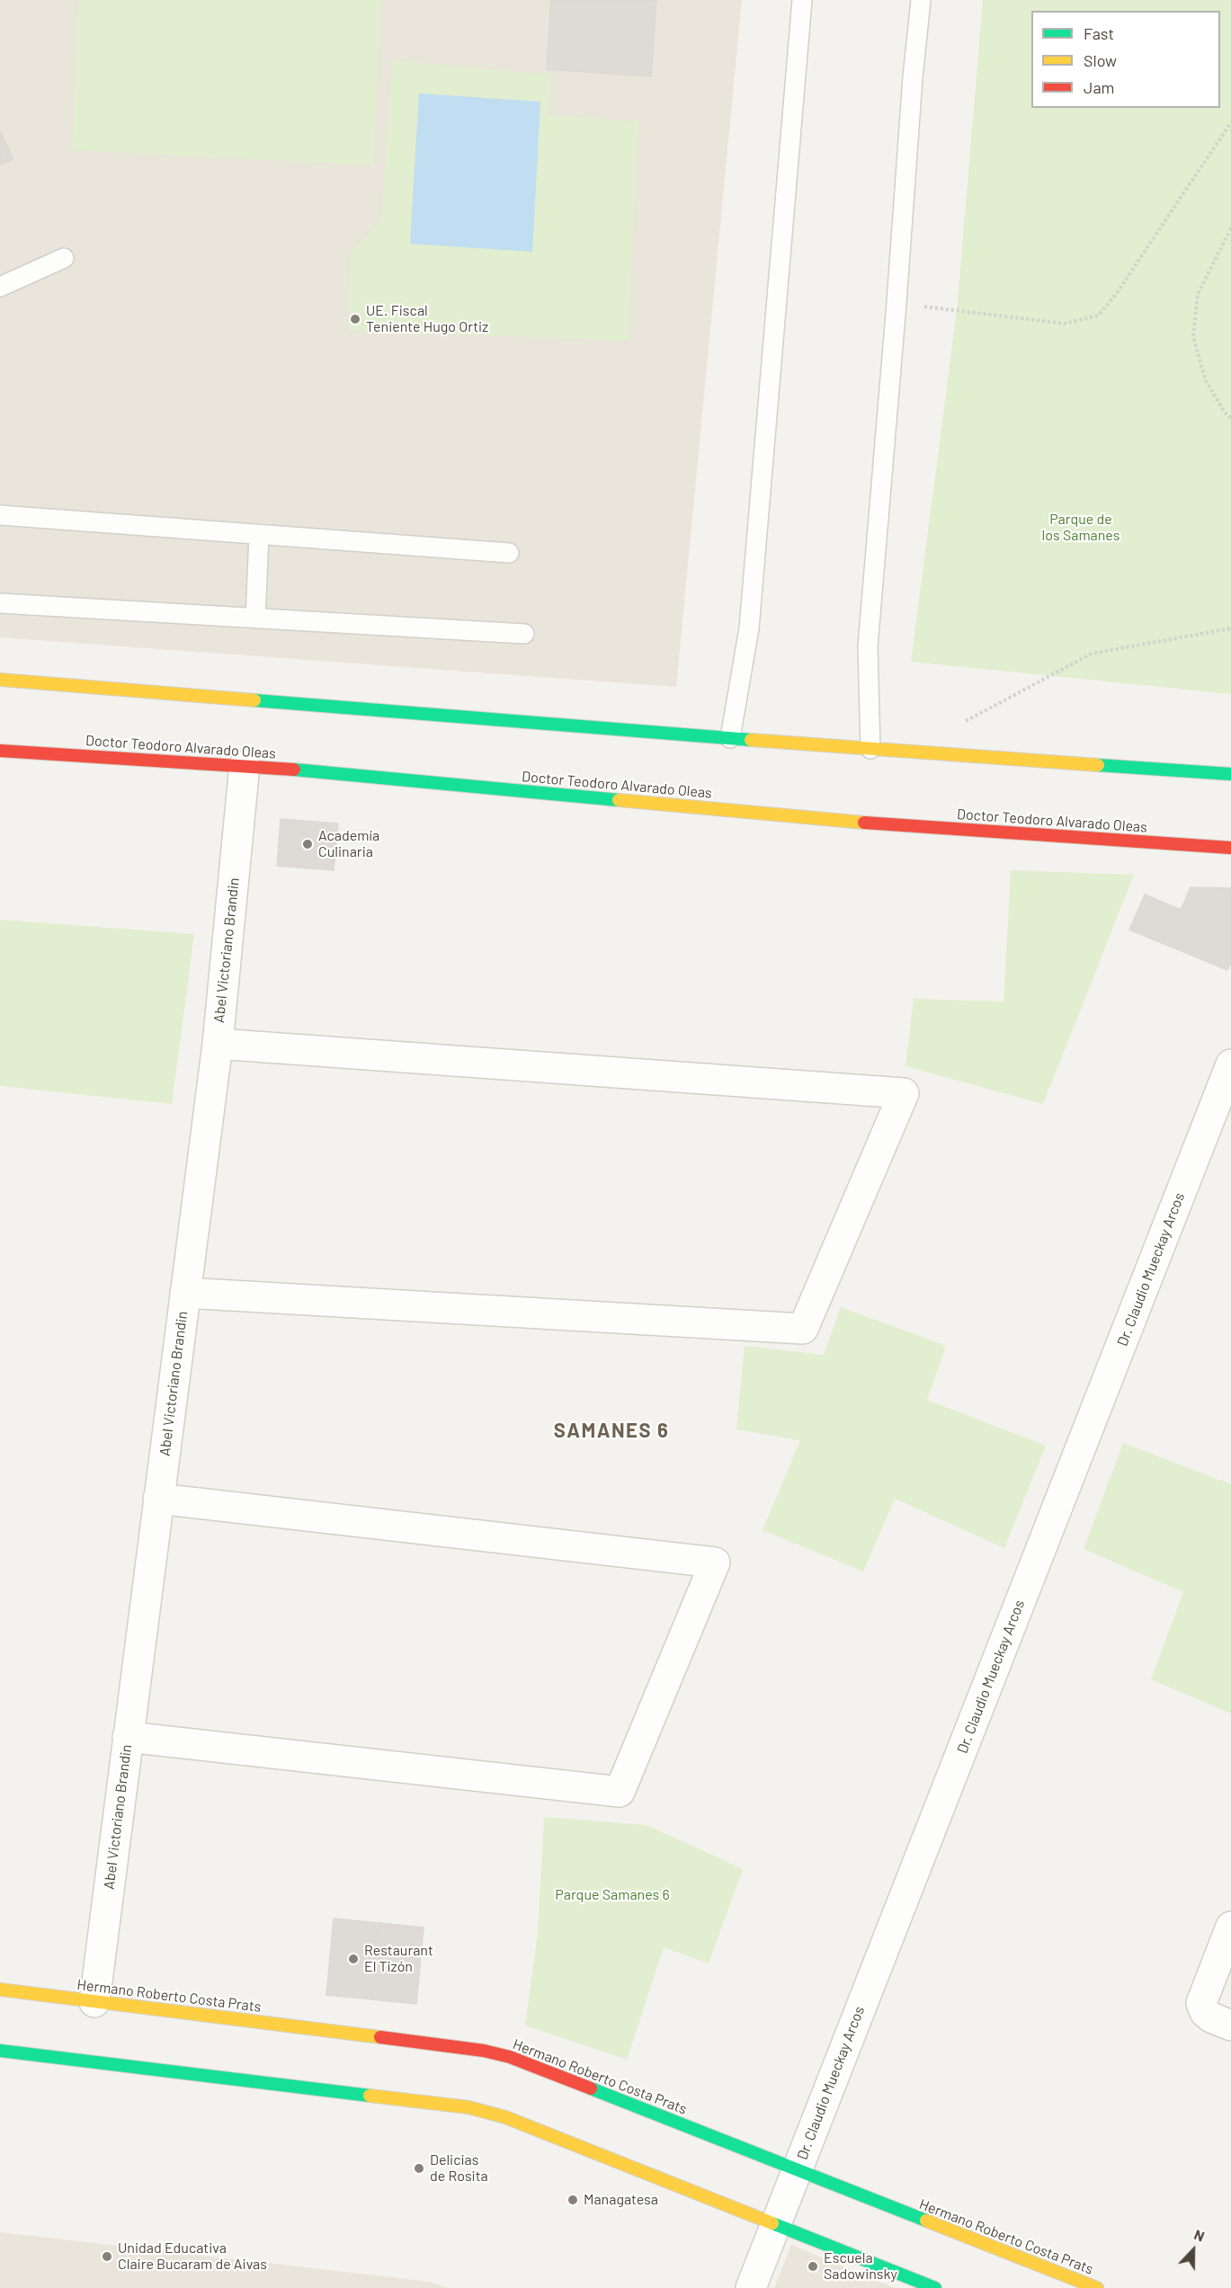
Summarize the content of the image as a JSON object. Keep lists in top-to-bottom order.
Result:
{
  "streets": {
    "main road": ["Doctor Teodoro Alvarado Oleas", "Hermano Roberto Costa Prats"],
    "street": ["Abel Victoriano Brandin", "Dr. Claudio Mueckay Arcos"]
  },
  "crossings": [
    ["Doctor Teodoro Alvarado Oleas", "Abel Victoriano Brandin"],
    ["Abel Victoriano Brandin", "Hermano Roberto Costa Prats"],
    ["Dr. Claudio Mueckay Arcos", "Hermano Roberto Costa Prats"]
  ],
  "districts": ["SAMANES 6"],
  "parks": ["Parque de los Samanes", "Parque Samanes 6"],
  "places": [
    "UE. Fiscal Teniente Hugo Ortiz",
    "Academía Culinaria",
    "Restaurant El Tizón",
    "Delicias de Rosita",
    "Managatesa",
    "Unidad Educativa Claire Bucaram de Aivas",
    "Escuela Sadowinsky"
  ],
  "legend": ["Fast", "Slow", "Jam"],
  "north": "top"
}
